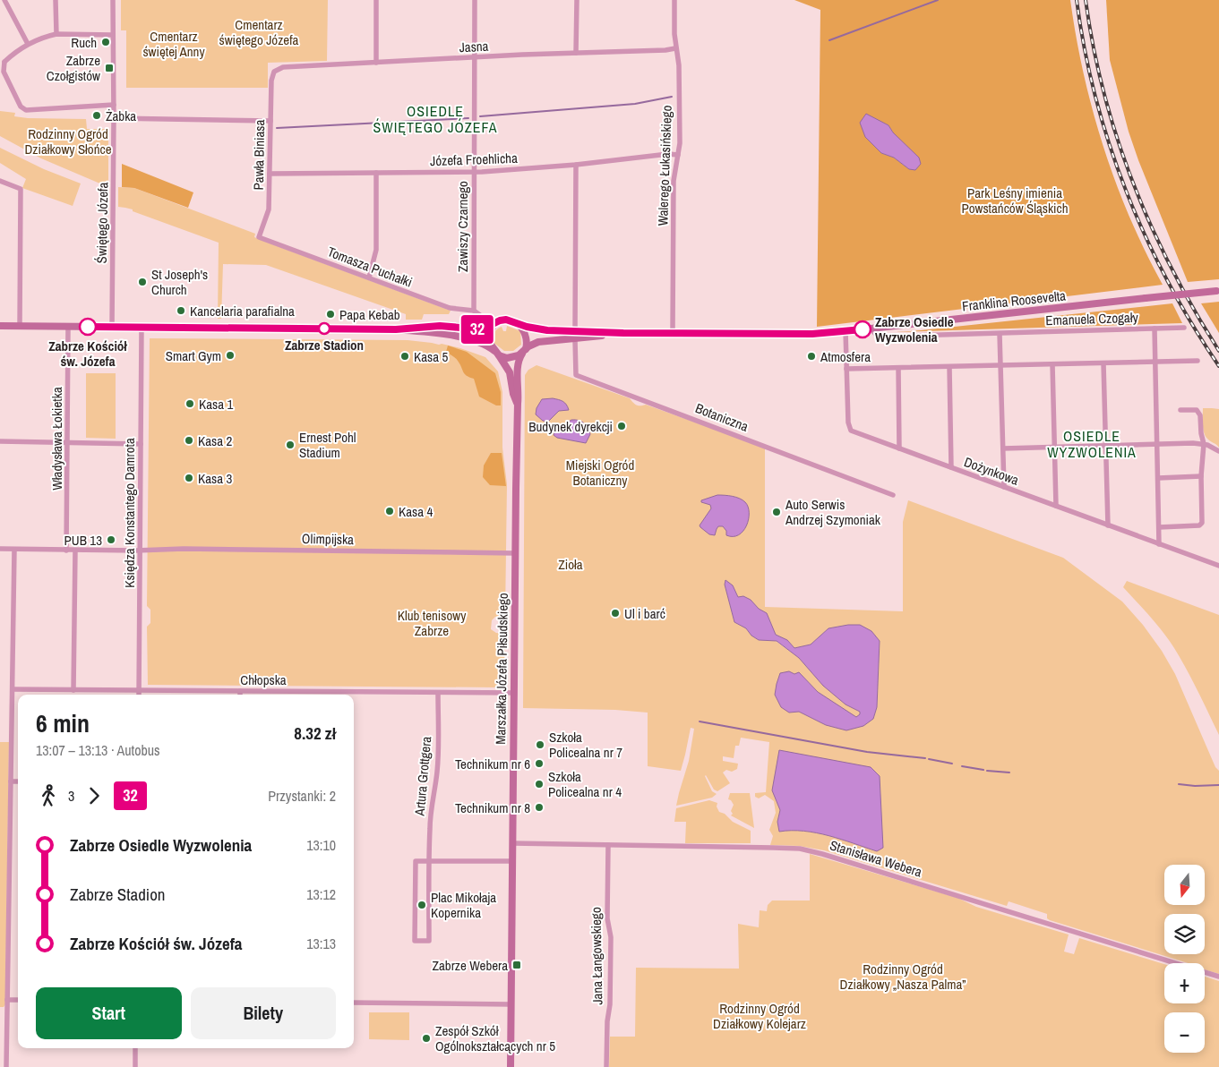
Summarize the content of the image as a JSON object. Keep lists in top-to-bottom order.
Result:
{
  "streets": {
    "street": [
      "Jasna",
      "Pawła Biniasa",
      "Józefa Froehlicha",
      "Walerego Łukasińskiego",
      "Świętego Józefa",
      "Zawiszy Czarnego",
      "Tomasza Puchałki",
      "Franklina Roosevelta",
      "Emanuela Czogały",
      "Botaniczna",
      "Władysława Łokietka",
      "Dożynkowa",
      "Księdza Konstantego Damrota",
      "Olimpijska",
      "Marszałka Józefa Piłsudskiego",
      "Chłopska",
      "Artura Grottgera",
      "Stanisława Webera",
      "Jana Łangowskiego"
    ]
  },
  "crossings": [
    ["Jasna", "Pawła Biniasa"],
    ["Jasna", "Walerego Łukasińskiego"],
    ["Jasna", "Zawiszy Czarnego"],
    ["Pawła Biniasa", "Józefa Froehlicha"],
    ["Pawła Biniasa", "Tomasza Puchałki"],
    ["Józefa Froehlicha", "Walerego Łukasińskiego"],
    ["Józefa Froehlicha", "Zawiszy Czarnego"],
    ["Walerego Łukasińskiego", "Franklina Roosevelta"],
    ["Zawiszy Czarnego", "Tomasza Puchałki"],
    ["Franklina Roosevelta", "Emanuela Czogały"],
    ["Franklina Roosevelta", "Botaniczna"],
    ["Franklina Roosevelta", "Dożynkowa"],
    ["Franklina Roosevelta", "Marszałka Józefa Piłsudskiego"],
    ["Władysława Łokietka", "Olimpijska"],
    ["Księdza Konstantego Damrota", "Olimpijska"],
    ["Księdza Konstantego Damrota", "Chłopska"],
    ["Olimpijska", "Marszałka Józefa Piłsudskiego"],
    ["Marszałka Józefa Piłsudskiego", "Chłopska"],
    ["Marszałka Józefa Piłsudskiego", "Stanisława Webera"],
    ["Chłopska", "Artura Grottgera"],
    ["Stanisława Webera", "Jana Łangowskiego"]
  ],
  "districts": ["OSIEDLE ŚWIĘTEGO JÓZEFA", "OSIEDLE WYZWOLENIA"],
  "parks": [
    "Cmentarz świętego Józefa",
    "Cmentarz świętej Anny",
    "Rodzinny Ogród Działkowy Słońce",
    "Park Leśny imienia Powstańców Śląskich",
    "Miejski Ogród Botaniczny",
    "Zioła",
    "Klub tenisowy Zabrze",
    "Rodzinny Ogród Działkowy „Nasza Palma”",
    "Rodzinny Ogród Działkowy Kolejarz"
  ],
  "places": {
    "other": [
      "Ruch",
      "Żabka",
      "St Joseph's Church",
      "Kancelaria parafialna",
      "Papa Kebab",
      "Zabrze Kościół św. Józefa",
      "Zabrze Stadion",
      "Zabrze Osiedle Wyzwolenia",
      "Smart Gym",
      "Kasa 5",
      "Atmosfera",
      "Kasa 1",
      "Budynek dyrekcji",
      "Kasa 2",
      "Ernest Pohl Stadium",
      "Kasa 3",
      "Kasa 4",
      "Auto Serwis Andrzej Szymoniak",
      "PUB 13",
      "Ul i barć",
      "Szkoła Policealna nr 7",
      "Technikum nr 6",
      "Szkoła Policealna nr 4",
      "Technikum nr 8",
      "Plac Mikołaja Kopernika",
      "Zespół Szkół Ogólnokształcących nr 5"
    ],
    "transit": ["Zabrze Czołgistów", "Zabrze Webera"]
  },
  "lines": ["bus line 32"],
  "north": "bottom",
  "page": {
    "on_map": "32",
    "heading": ["6 min", "13:07 – 13:13 · Autobus", "8.32 zł"],
    "legs": ["3", "32", "Przystanki: 2"],
    "list": [
      {
        "name": "Zabrze Osiedle Wyzwolenia",
        "value": "13:10"
      },
      {
        "name": "Zabrze Stadion",
        "value": "13:12"
      },
      {
        "name": "Zabrze Kościół św. Józefa",
        "value": "13:13"
      }
    ],
    "map_buttons": ["+", "−"],
    "buttons": ["Start", "Bilety"]
  }
}
